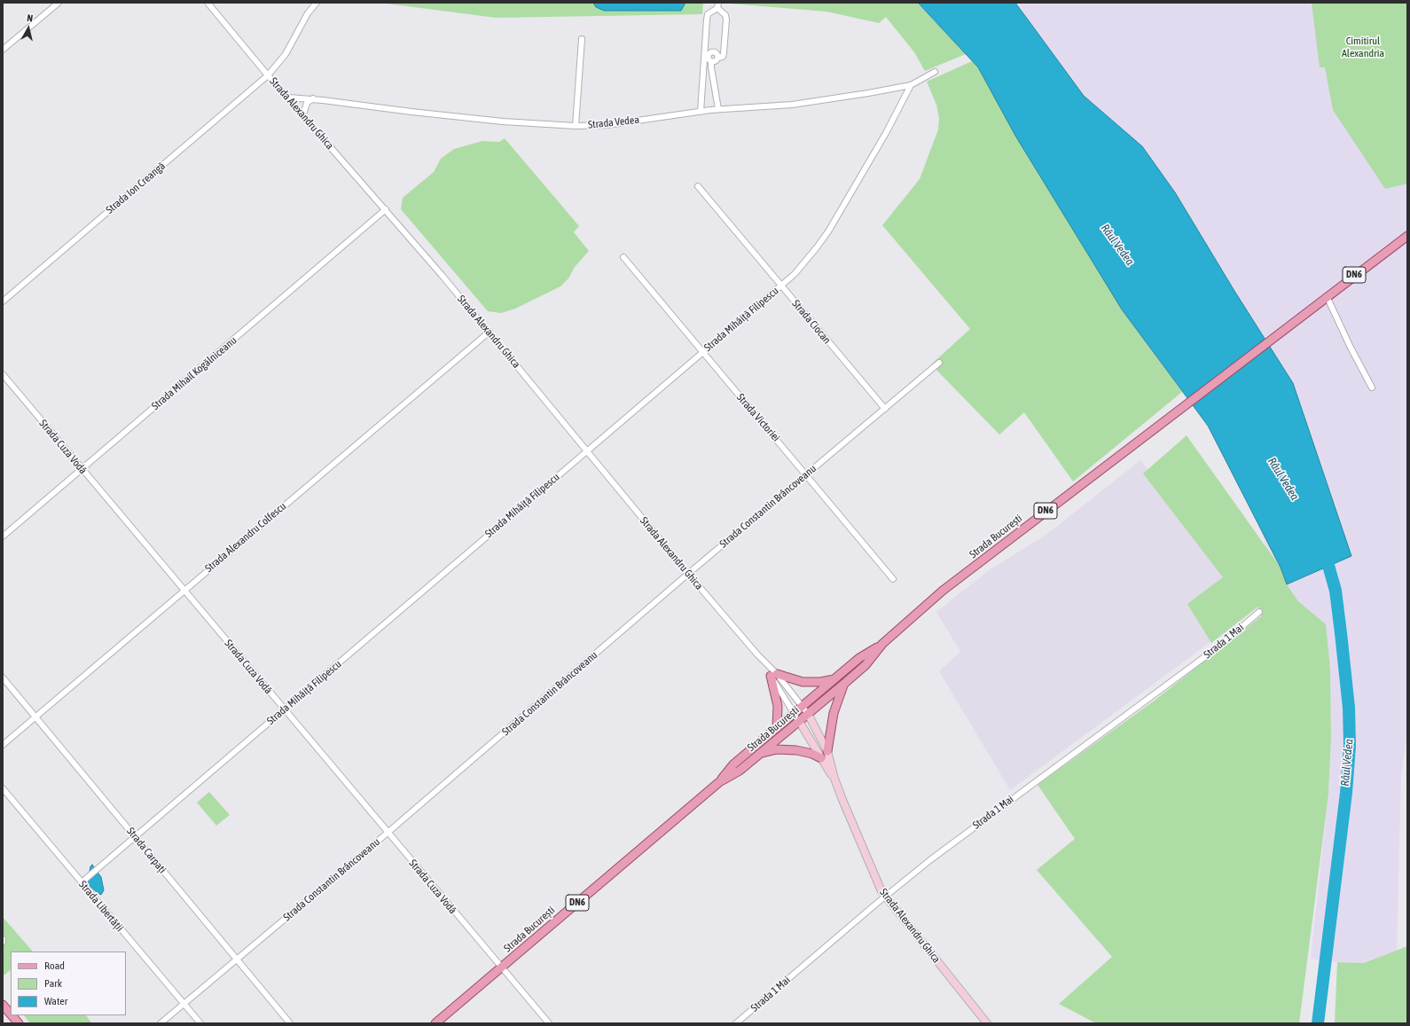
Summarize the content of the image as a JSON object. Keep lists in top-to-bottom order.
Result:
{
  "streets": {
    "main road": ["DN6", "Strada București"],
    "street": [
      "Strada Alexandru Ghica",
      "Strada Vedea",
      "Strada Ion Creangă",
      "Strada Mihăiță Filipescu",
      "Strada Ciocan",
      "Strada Mihail Kogălniceanu",
      "Strada Victoriei",
      "Strada Cuza Vodă",
      "Strada Constantin Brâncoveanu",
      "Strada Alexandru Colfescu",
      "Strada 1 Mai",
      "Strada Carpați",
      "Strada Libertății"
    ]
  },
  "crossings": [
    ["Strada Alexandru Ghica", "Strada Vedea"],
    ["Strada Alexandru Ghica", "Strada Ion Creangă"],
    ["Strada Alexandru Ghica", "Strada Mihăiță Filipescu"],
    ["Strada Alexandru Ghica", "Strada Mihail Kogălniceanu"],
    ["Strada Alexandru Ghica", "Strada Constantin Brâncoveanu"],
    ["Strada Alexandru Ghica", "Strada București"],
    ["Strada Alexandru Ghica", "Strada Alexandru Colfescu"],
    ["Strada Alexandru Ghica", "Strada 1 Mai"],
    ["Strada Vedea", "Strada Mihăiță Filipescu"],
    ["DN6", "Strada București"],
    ["Strada Mihăiță Filipescu", "Strada Ciocan"],
    ["Strada Mihăiță Filipescu", "Strada Victoriei"],
    ["Strada Mihăiță Filipescu", "Strada Cuza Vodă"],
    ["Strada Mihăiță Filipescu", "Strada Carpați"],
    ["Strada Mihăiță Filipescu", "Strada Libertății"],
    ["Strada Ciocan", "Strada Constantin Brâncoveanu"],
    ["Strada Mihail Kogălniceanu", "Strada Cuza Vodă"],
    ["Strada Victoriei", "Strada Constantin Brâncoveanu"],
    ["Strada Cuza Vodă", "Strada Constantin Brâncoveanu"],
    ["Strada Cuza Vodă", "Strada București"],
    ["Strada Cuza Vodă", "Strada Alexandru Colfescu"],
    ["Strada Constantin Brâncoveanu", "Strada Carpați"],
    ["Strada Constantin Brâncoveanu", "Strada Libertății"],
    ["Strada Alexandru Colfescu", "Strada Carpați"]
  ],
  "water": ["Râul Vedea"],
  "parks": ["Cimitirul Alexandria"],
  "legend": ["Road", "Park", "Water"],
  "north": "top"
}
